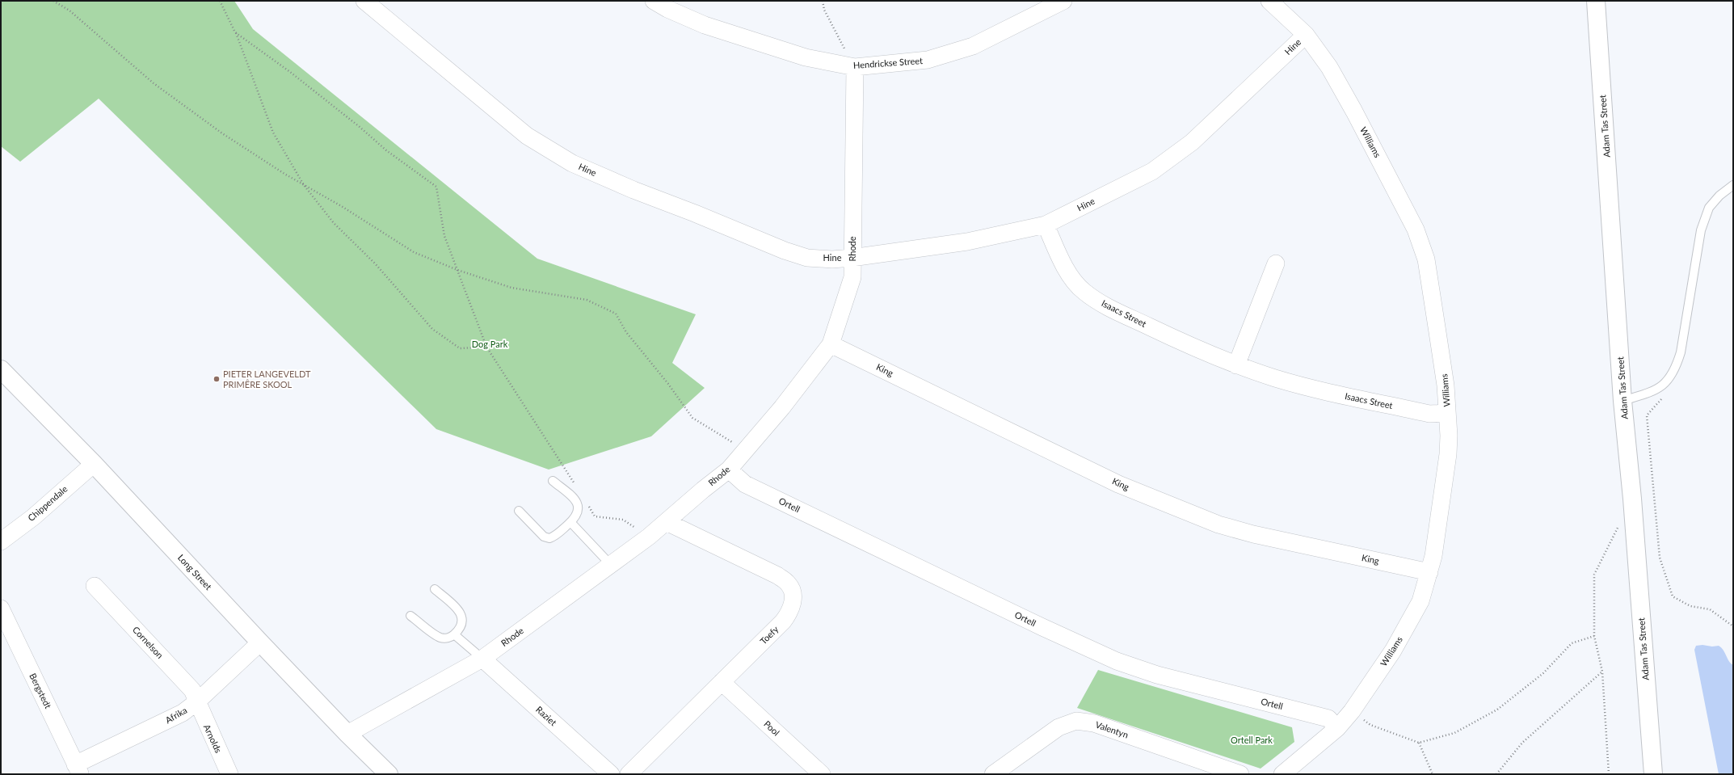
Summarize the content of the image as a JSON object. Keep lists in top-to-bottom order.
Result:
{
  "streets": {
    "main road": ["Adam Tas Street", "Long Street"],
    "street": [
      "Hine",
      "Hendrickse Street",
      "Williams",
      "Rhode",
      "Isaacs Street",
      "King",
      "Chippendale",
      "Ortell",
      "Toefy",
      "Cornelson",
      "Bergstedt",
      "Afrika",
      "Raziet",
      "Pool",
      "Valentyn",
      "Arnolds"
    ]
  },
  "crossings": [
    ["Hine", "Williams"],
    ["Hine", "Rhode"],
    ["Hine", "Isaacs Street"],
    ["Hendrickse Street", "Rhode"],
    ["Williams", "Isaacs Street"],
    ["Williams", "King"],
    ["Williams", "Ortell"],
    ["Rhode", "King"],
    ["Rhode", "Ortell"],
    ["Rhode", "Long Street"],
    ["Rhode", "Toefy"],
    ["Rhode", "Raziet"],
    ["Chippendale", "Long Street"],
    ["Long Street", "Afrika"],
    ["Toefy", "Pool"],
    ["Cornelson", "Afrika"],
    ["Cornelson", "Arnolds"],
    ["Bergstedt", "Afrika"],
    ["Afrika", "Arnolds"]
  ],
  "parks": ["Dog Park", "Ortell Park"],
  "places": ["PIETER LANGEVELDT PRIMÊRE SKOOL"]
}
